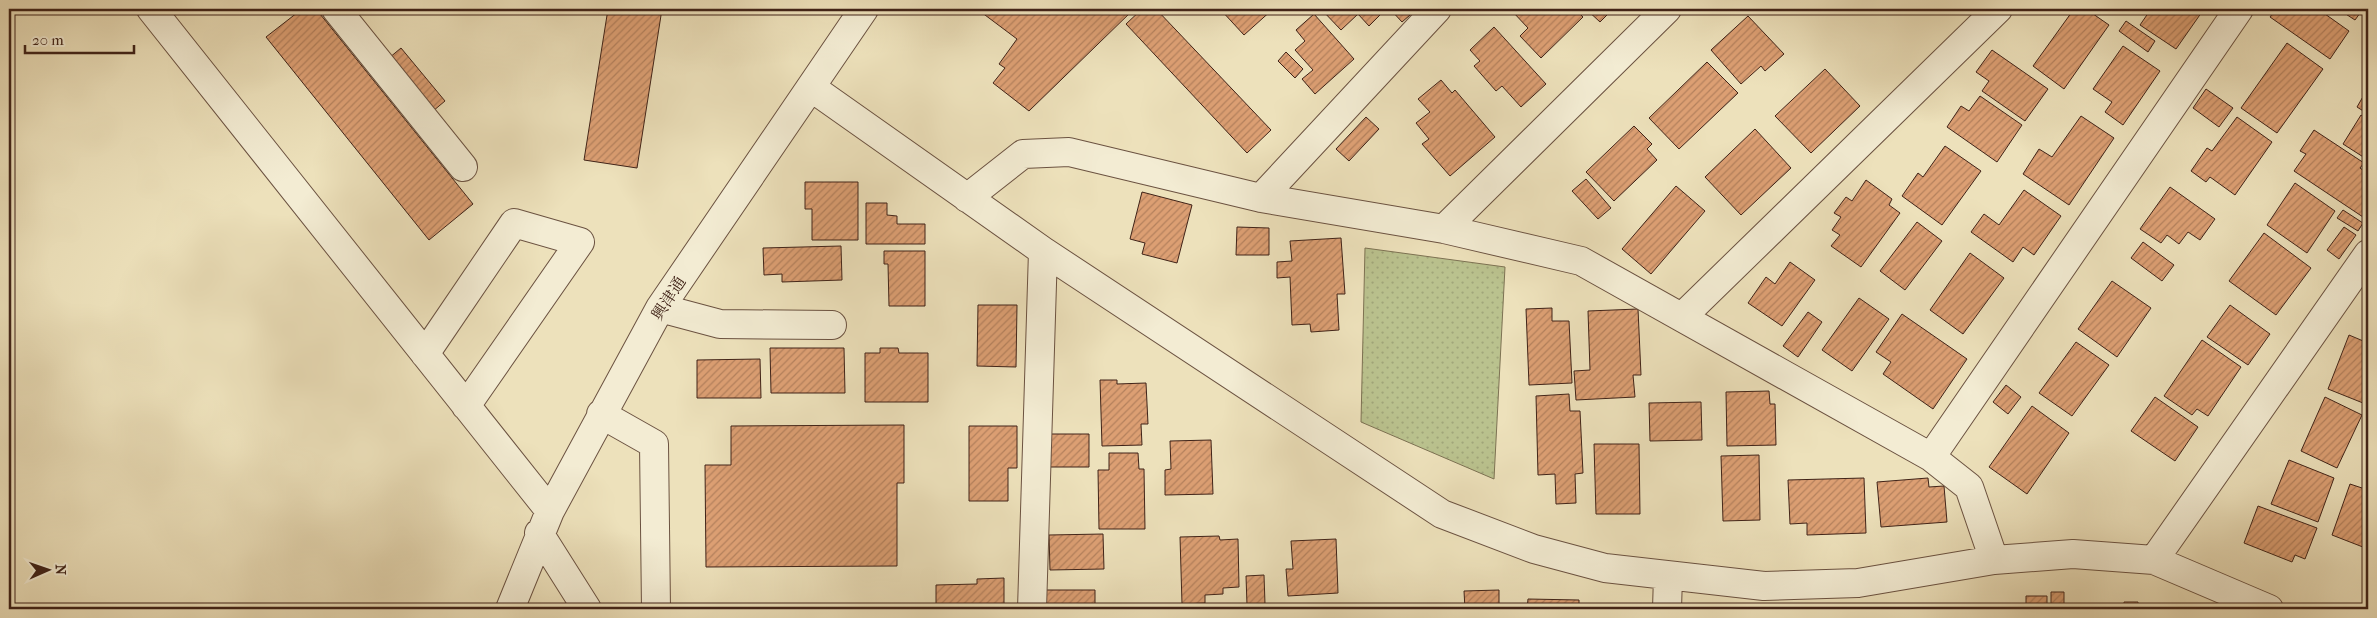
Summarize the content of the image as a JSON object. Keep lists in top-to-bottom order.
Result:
{
  "streets": {
    "street": ["興津通"]
  },
  "scale_bar": "20 m",
  "north": "right"
}
